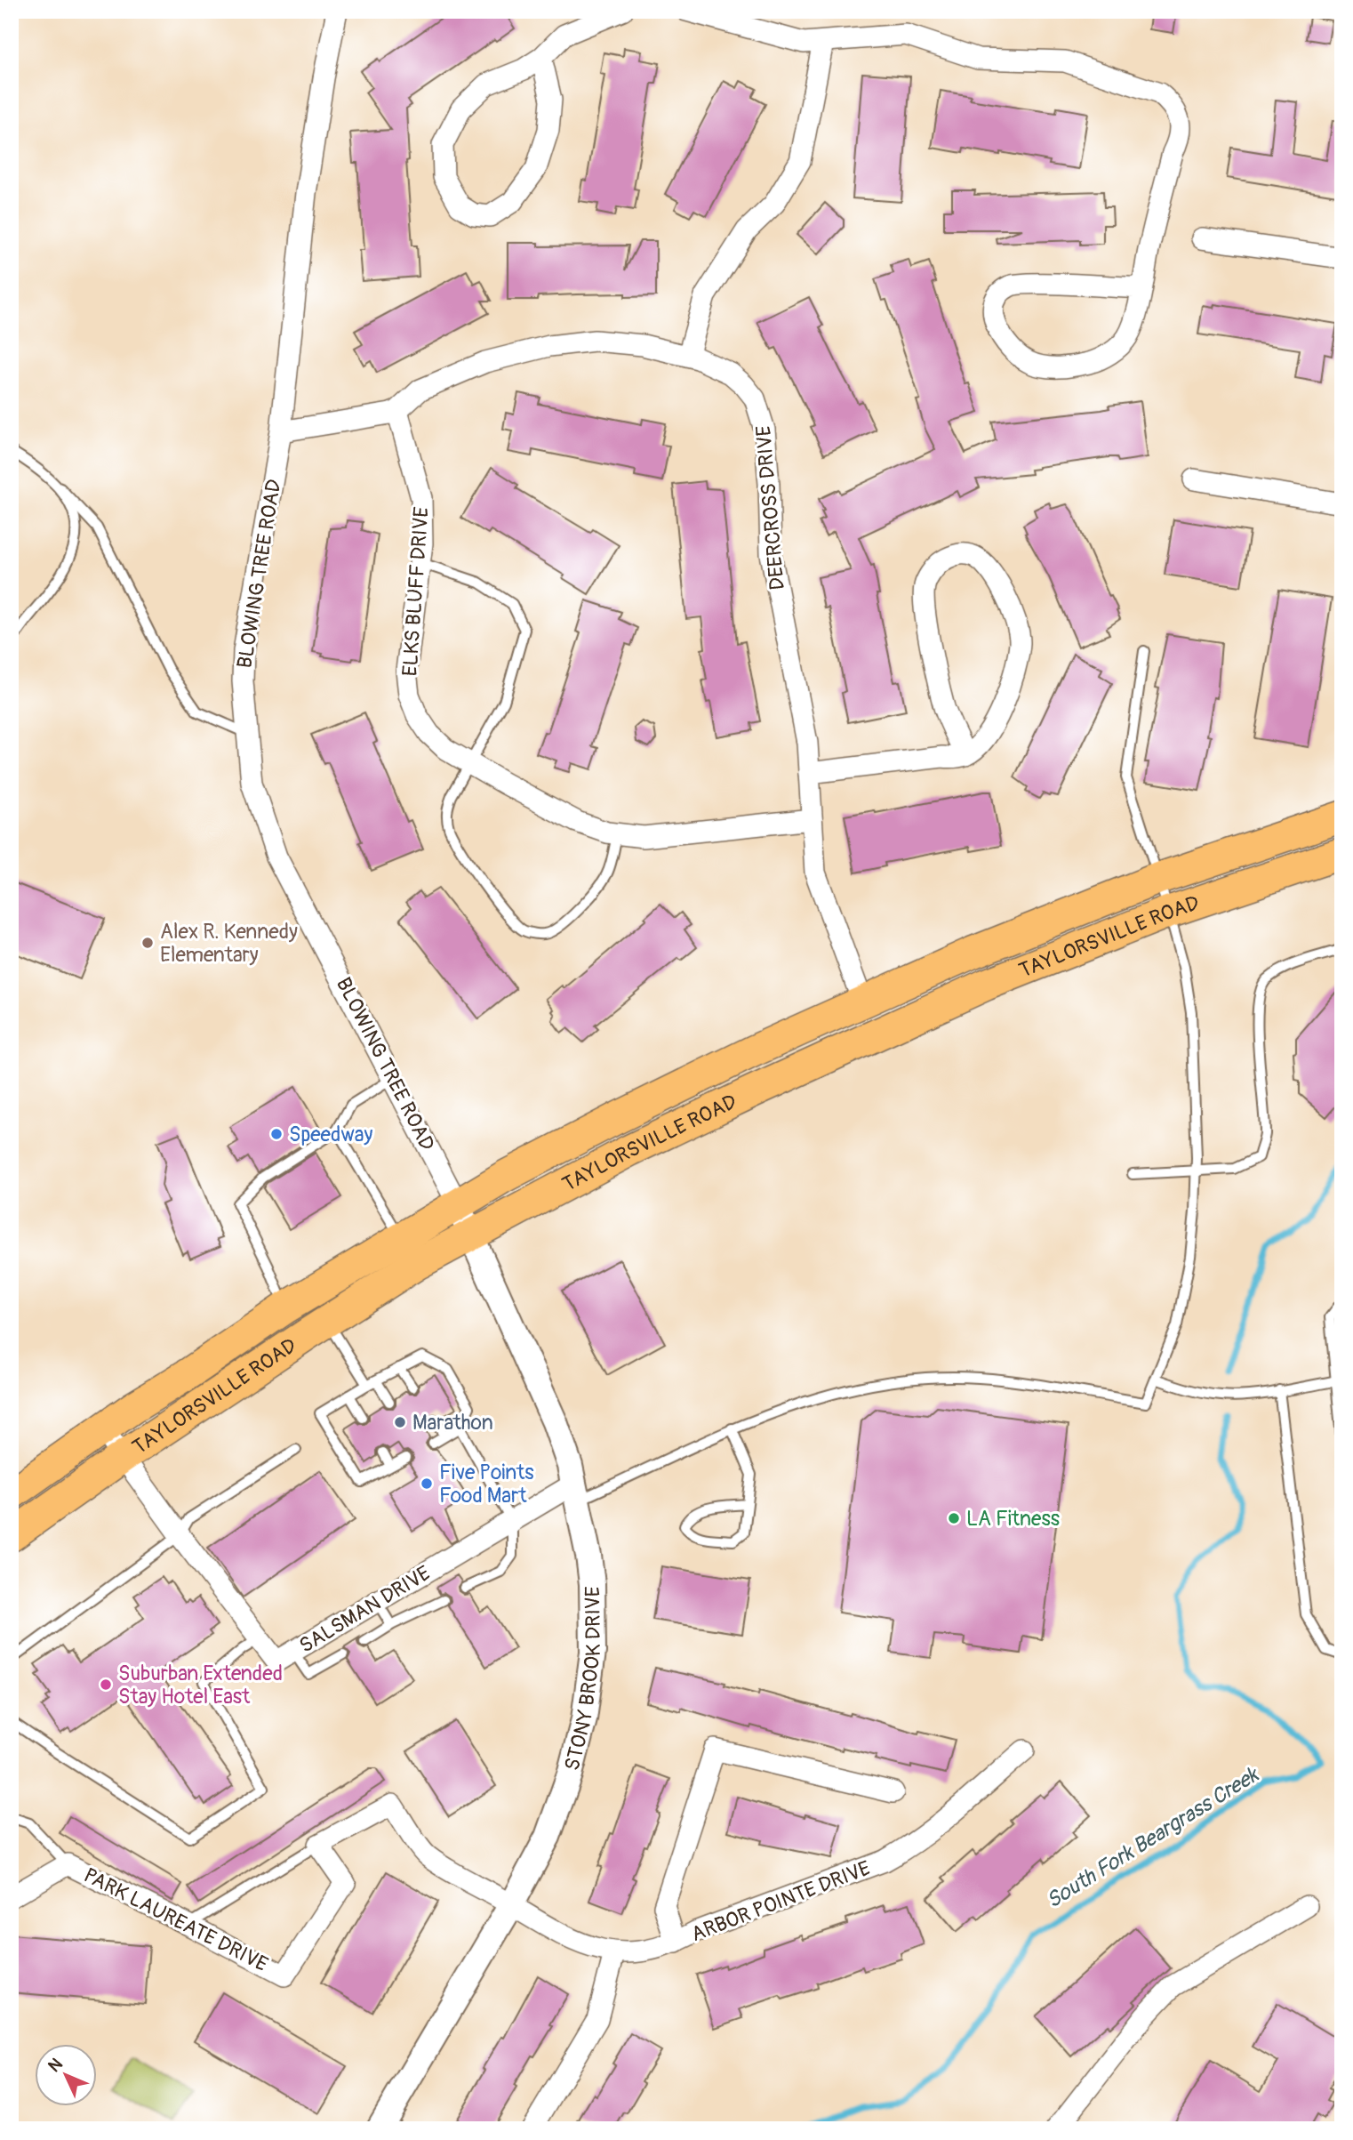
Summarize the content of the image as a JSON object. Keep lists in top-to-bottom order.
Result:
{
  "streets": {
    "main road": ["TAYLORSVILLE ROAD"],
    "street": [
      "DEERCROSS DRIVE",
      "BLOWING TREE ROAD",
      "ELKS BLUFF DRIVE",
      "SALSMAN DRIVE",
      "STONY BROOK DRIVE",
      "ARBOR POINTE DRIVE",
      "PARK LAUREATE DRIVE"
    ]
  },
  "crossings": [
    ["DEERCROSS DRIVE", "BLOWING TREE ROAD"],
    ["DEERCROSS DRIVE", "ELKS BLUFF DRIVE"],
    ["DEERCROSS DRIVE", "TAYLORSVILLE ROAD"],
    ["BLOWING TREE ROAD", "TAYLORSVILLE ROAD"],
    ["BLOWING TREE ROAD", "STONY BROOK DRIVE"],
    ["TAYLORSVILLE ROAD", "SALSMAN DRIVE"],
    ["TAYLORSVILLE ROAD", "STONY BROOK DRIVE"],
    ["SALSMAN DRIVE", "STONY BROOK DRIVE"],
    ["STONY BROOK DRIVE", "ARBOR POINTE DRIVE"]
  ],
  "water": ["South Fork Beargrass Creek"],
  "places": [
    "Alex R. Kennedy Elementary",
    "Speedway",
    "Marathon",
    "Five Points Food Mart",
    "LA Fitness",
    "Suburban Extended Stay Hotel East"
  ],
  "north": "top left"
}
